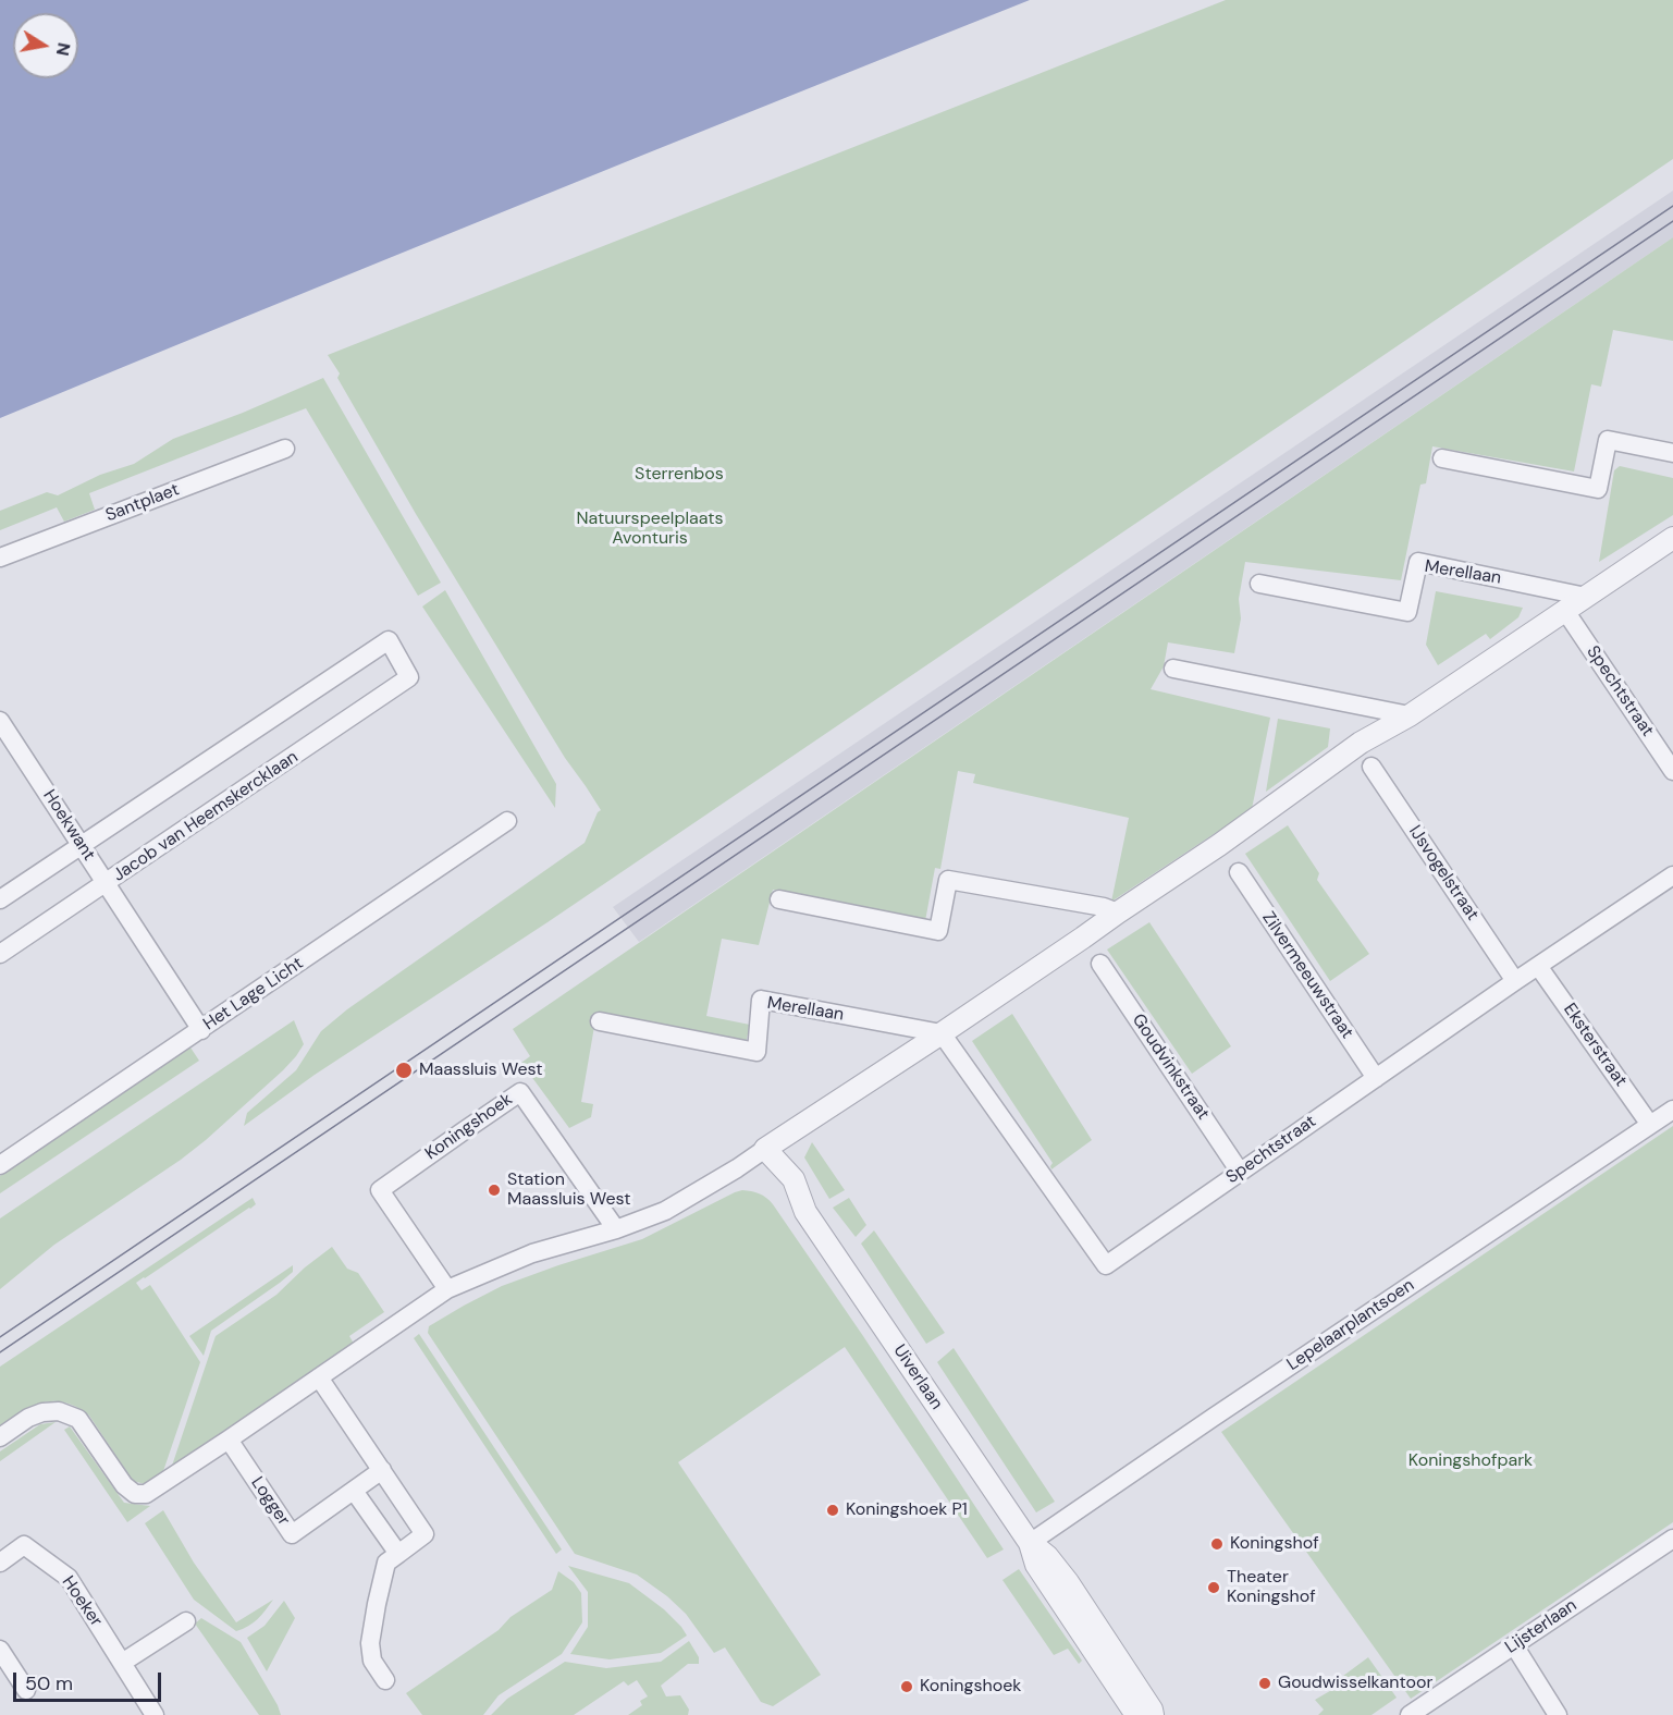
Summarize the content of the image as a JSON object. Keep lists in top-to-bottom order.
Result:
{
  "streets": {
    "street": [
      "Santplaet",
      "Merellaan",
      "Spechtstraat",
      "Jacob van Heemskercklaan",
      "Hoekwant",
      "IJsvogelstraat",
      "Zilvermeeuwstraat",
      "Het Lage Licht",
      "Eksterstraat",
      "Goudvinkstraat",
      "Koningshoek",
      "Lepelaarplantsoen",
      "Uiverlaan",
      "Logger",
      "Hoeker",
      "Lijsterlaan"
    ]
  },
  "crossings": [
    ["Merellaan", "Spechtstraat"],
    ["Spechtstraat", "IJsvogelstraat"],
    ["Spechtstraat", "Zilvermeeuwstraat"],
    ["Spechtstraat", "Eksterstraat"],
    ["Spechtstraat", "Goudvinkstraat"],
    ["Jacob van Heemskercklaan", "Hoekwant"],
    ["Hoekwant", "Het Lage Licht"],
    ["Eksterstraat", "Lepelaarplantsoen"],
    ["Lepelaarplantsoen", "Uiverlaan"]
  ],
  "parks": ["Sterrenbos", "Natuurspeelplaats Avonturis", "Koningshofpark"],
  "places": [
    "Maassluis West",
    "Station Maassluis West",
    "Koningshoek P1",
    "Koningshof",
    "Theater Koningshof",
    "Goudwisselkantoor",
    "Koningshoek"
  ],
  "scale_bar": "50 m",
  "north": "right"
}
